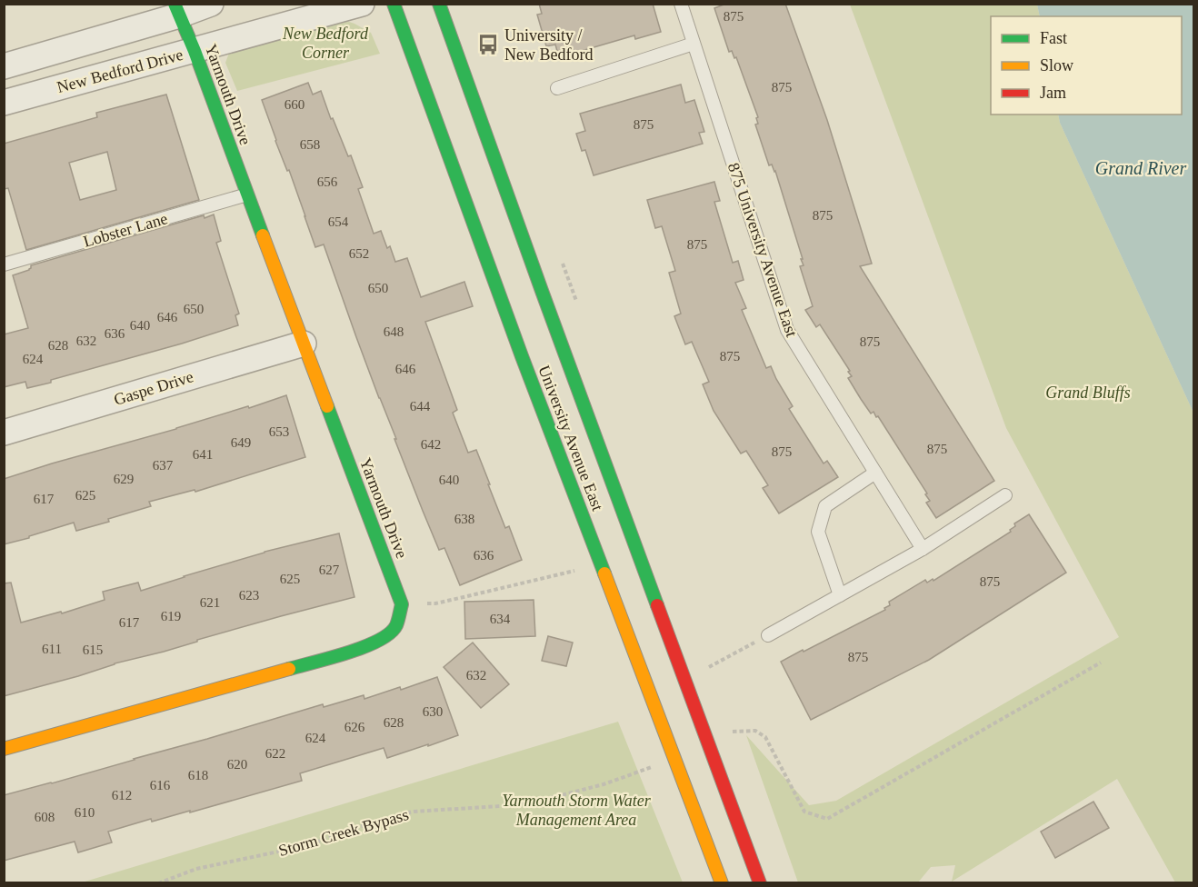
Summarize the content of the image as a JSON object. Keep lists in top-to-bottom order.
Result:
{
  "streets": {
    "main road": ["Yarmouth Drive", "University Avenue East"],
    "street": ["New Bedford Drive", "Gaspe Drive"],
    "lane": ["Lobster Lane", "875 University Avenue East"],
    "path": ["Storm Creek Bypass"]
  },
  "crossings": [
    ["New Bedford Drive", "Yarmouth Drive"],
    ["Yarmouth Drive", "Lobster Lane"],
    ["Yarmouth Drive", "Gaspe Drive"]
  ],
  "water": ["Grand River"],
  "parks": ["New Bedford Corner", "Grand Bluffs", "Yarmouth Storm Water Management Area"],
  "places": {
    "bus stop": ["University / New Bedford"]
  },
  "house_numbers": [
    "875",
    "875",
    "660",
    "875",
    "658",
    "656",
    "875",
    "654",
    "875",
    "652",
    "650",
    "650",
    "646",
    "640",
    "648",
    "636",
    "632",
    "875",
    "628",
    "875",
    "624",
    "646",
    "644",
    "653",
    "649",
    "642",
    "875",
    "875",
    "641",
    "637",
    "629",
    "640",
    "625",
    "617",
    "638",
    "636",
    "627",
    "625",
    "875",
    "623",
    "621",
    "619",
    "634",
    "617",
    "611",
    "615",
    "875",
    "632",
    "630",
    "628",
    "626",
    "624",
    "622",
    "620",
    "618",
    "616",
    "612",
    "610",
    "608"
  ],
  "legend": ["Fast", "Slow", "Jam"]
}
